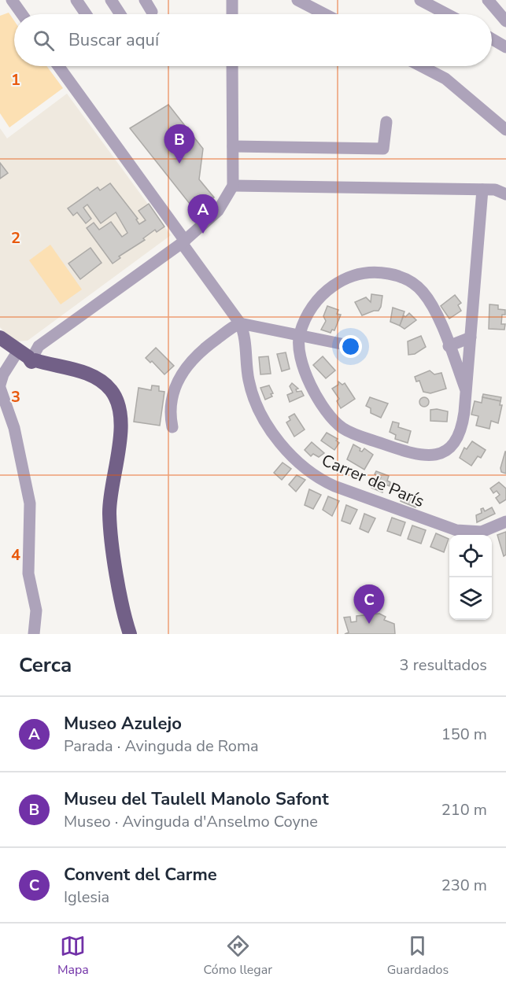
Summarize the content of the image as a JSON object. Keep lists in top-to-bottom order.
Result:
{
  "streets": {
    "street": ["Carrer de París"]
  },
  "page": {
    "search": "Buscar aquí",
    "pins": ["B", "A", "C"],
    "heading": ["Cerca", "3 resultados"],
    "list": [
      {
        "mark": "A",
        "name": "Museo Azulejo",
        "note": "Parada · Avinguda de Roma",
        "value": "150 m"
      },
      {
        "mark": "B",
        "name": "Museu del Taulell Manolo Safont",
        "note": "Museo · Avinguda d'Anselmo Coyne",
        "value": "210 m"
      },
      {
        "mark": "C",
        "name": "Convent del Carme",
        "note": "Iglesia",
        "value": "230 m"
      }
    ],
    "nav": ["Mapa", "Cómo llegar", "Guardados"]
  },
  "grid": {
    "rows": [
      "1",
      "2",
      "3",
      "4"
    ]
  }
}
